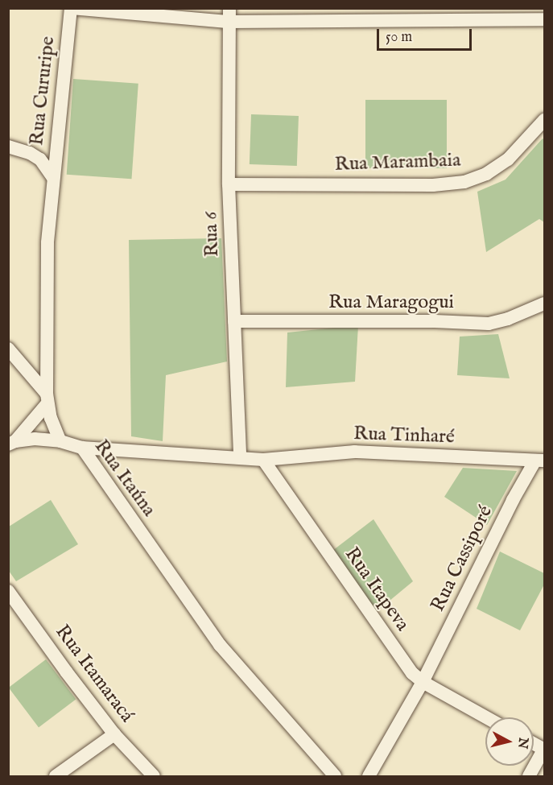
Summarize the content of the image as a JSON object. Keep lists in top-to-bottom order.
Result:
{
  "streets": {
    "street": [
      "Rua Cururipe",
      "Rua Marambaia",
      "Rua 6",
      "Rua Maragogui",
      "Rua Tinharé",
      "Rua Itaúna",
      "Rua Cassiporé",
      "Rua Itapeva",
      "Rua Itamaracá"
    ]
  },
  "crossings": [
    ["Rua Marambaia", "Rua 6"],
    ["Rua 6", "Rua Maragogui"],
    ["Rua Tinharé", "Rua Cassiporé"],
    ["Rua Tinharé", "Rua Itapeva"],
    ["Rua Cassiporé", "Rua Itapeva"]
  ],
  "scale_bar": "50 m",
  "north": "right"
}
